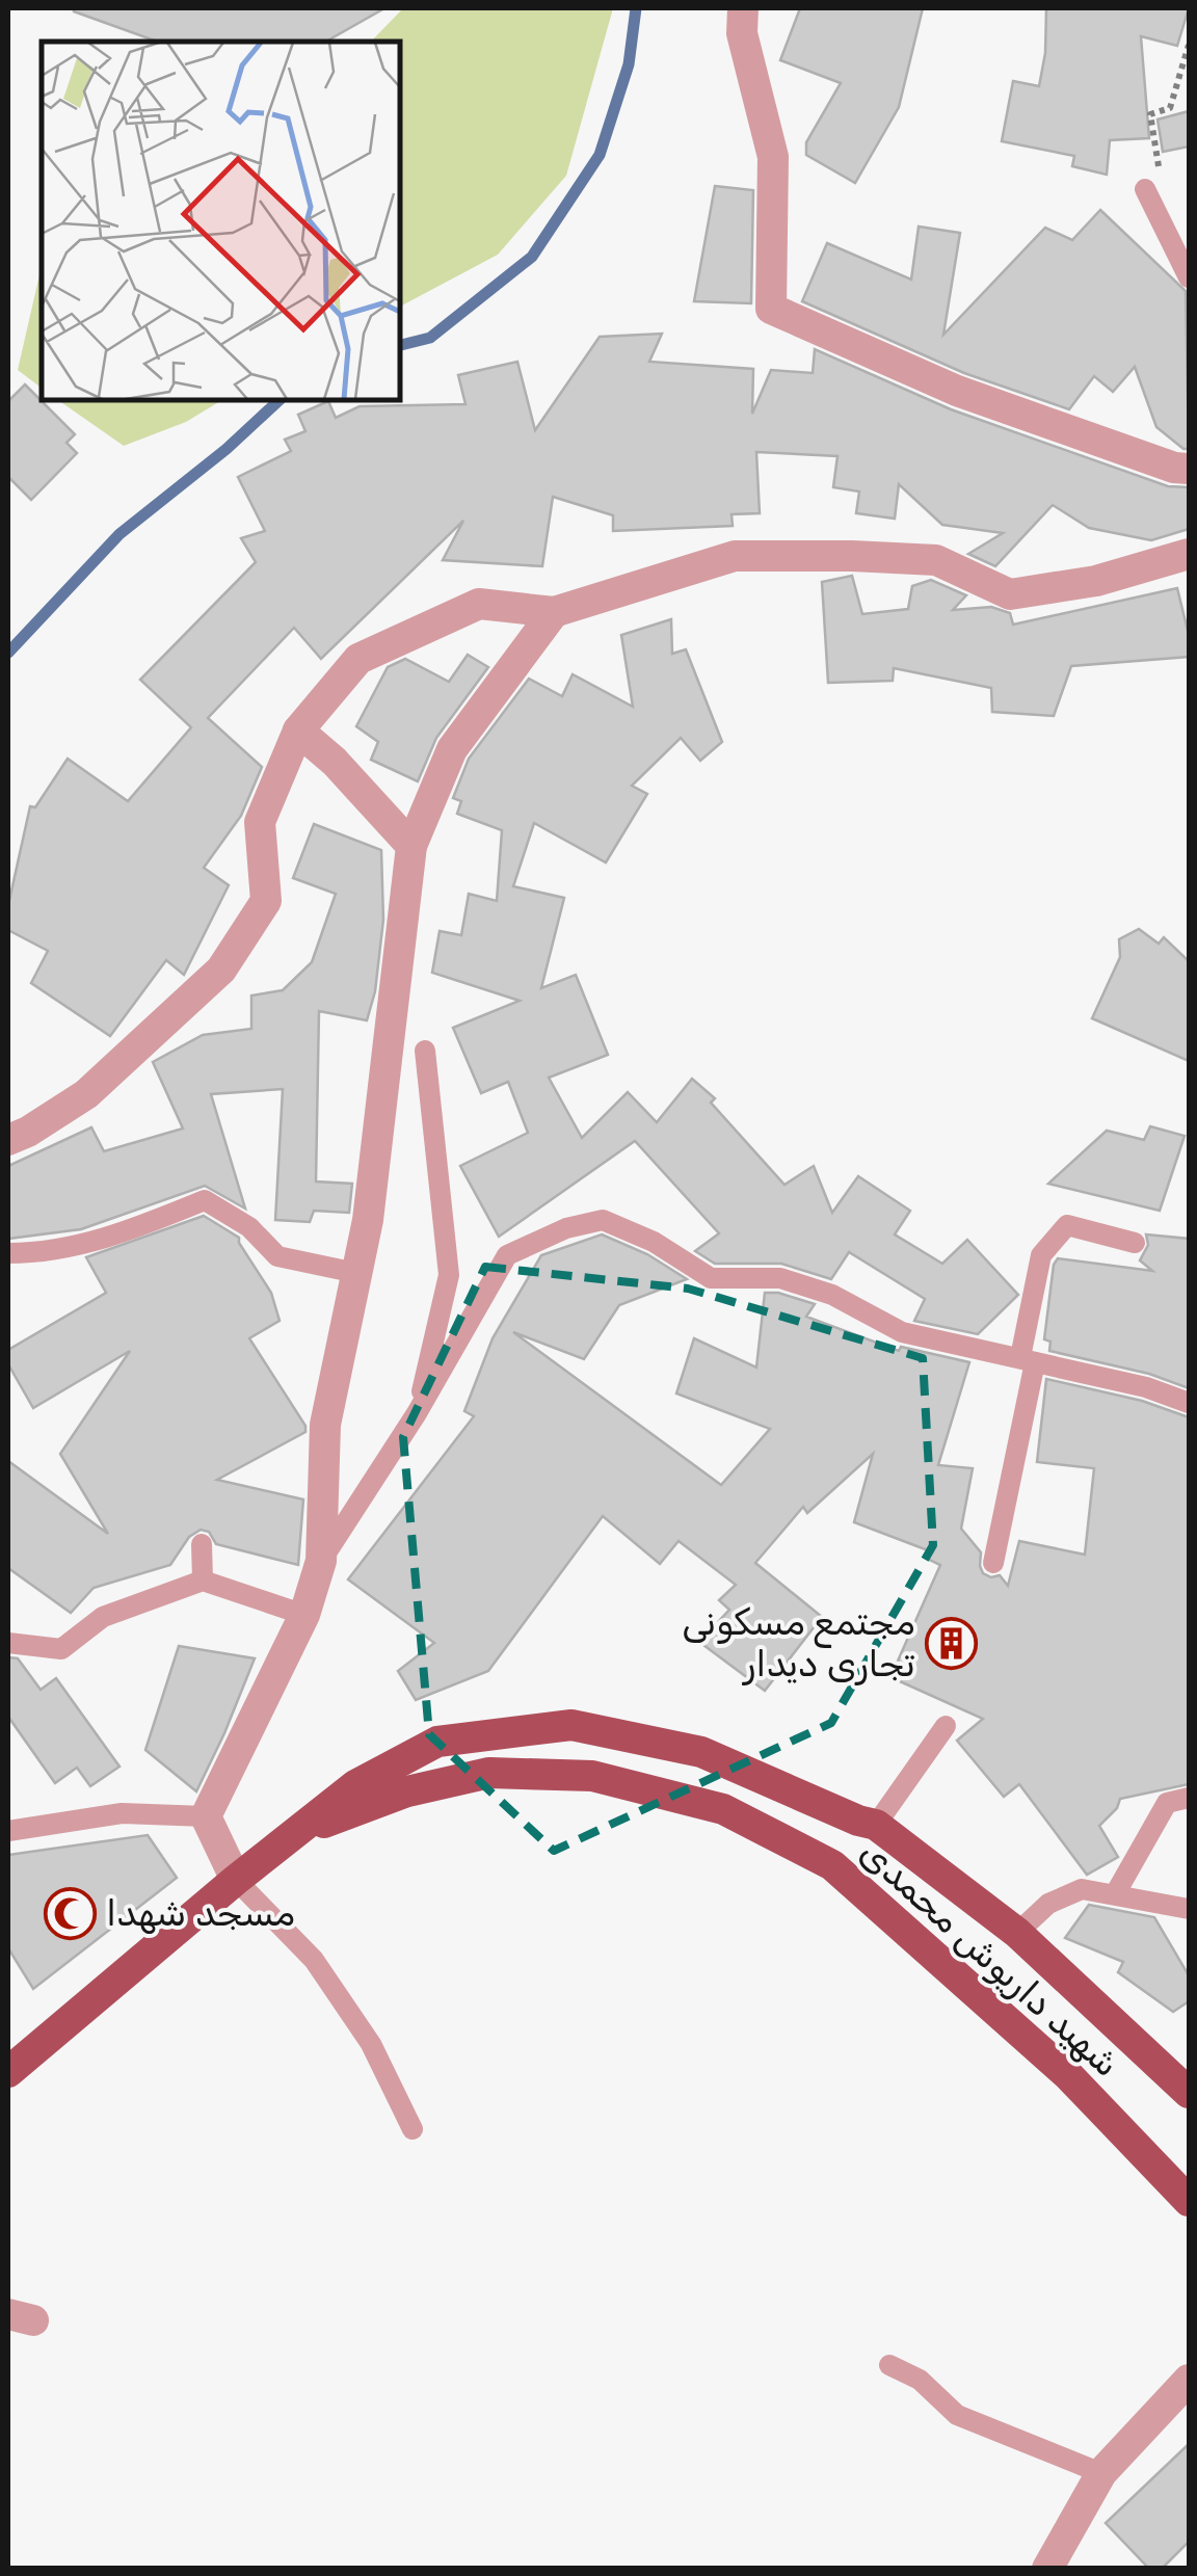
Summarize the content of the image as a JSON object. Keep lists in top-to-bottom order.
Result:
{
  "streets": {
    "main road": ["شهید داریوش محمدی"]
  },
  "places": {
    "building": ["مجتمع مسکونی تجاری دیدار"],
    "mosque": ["مسجد شهدا"]
  }
}
